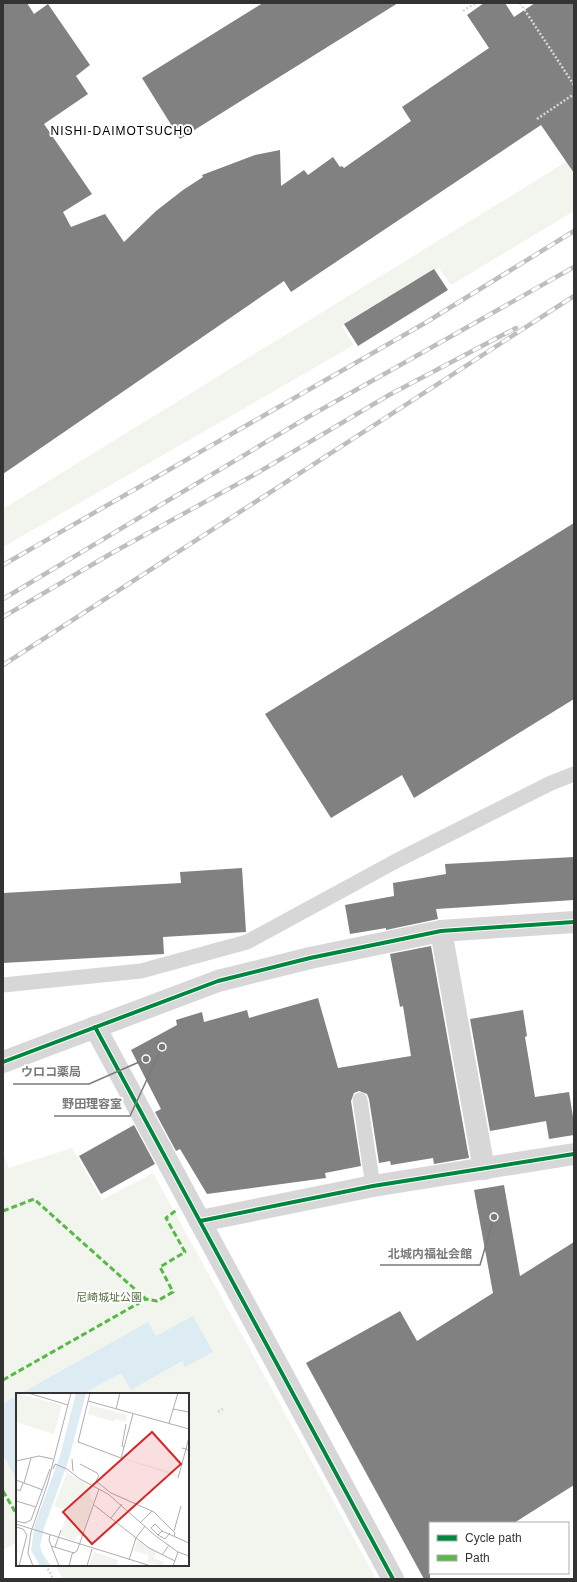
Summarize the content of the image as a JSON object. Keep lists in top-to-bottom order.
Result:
{
  "districts": ["NISHI-DAIMOTSUCHO"],
  "parks": ["尼崎城址公園"],
  "places": ["野田理容室", "ウロコ薬局", "北城内福祉会館"],
  "legend": ["Cycle path", "Path"]
}
